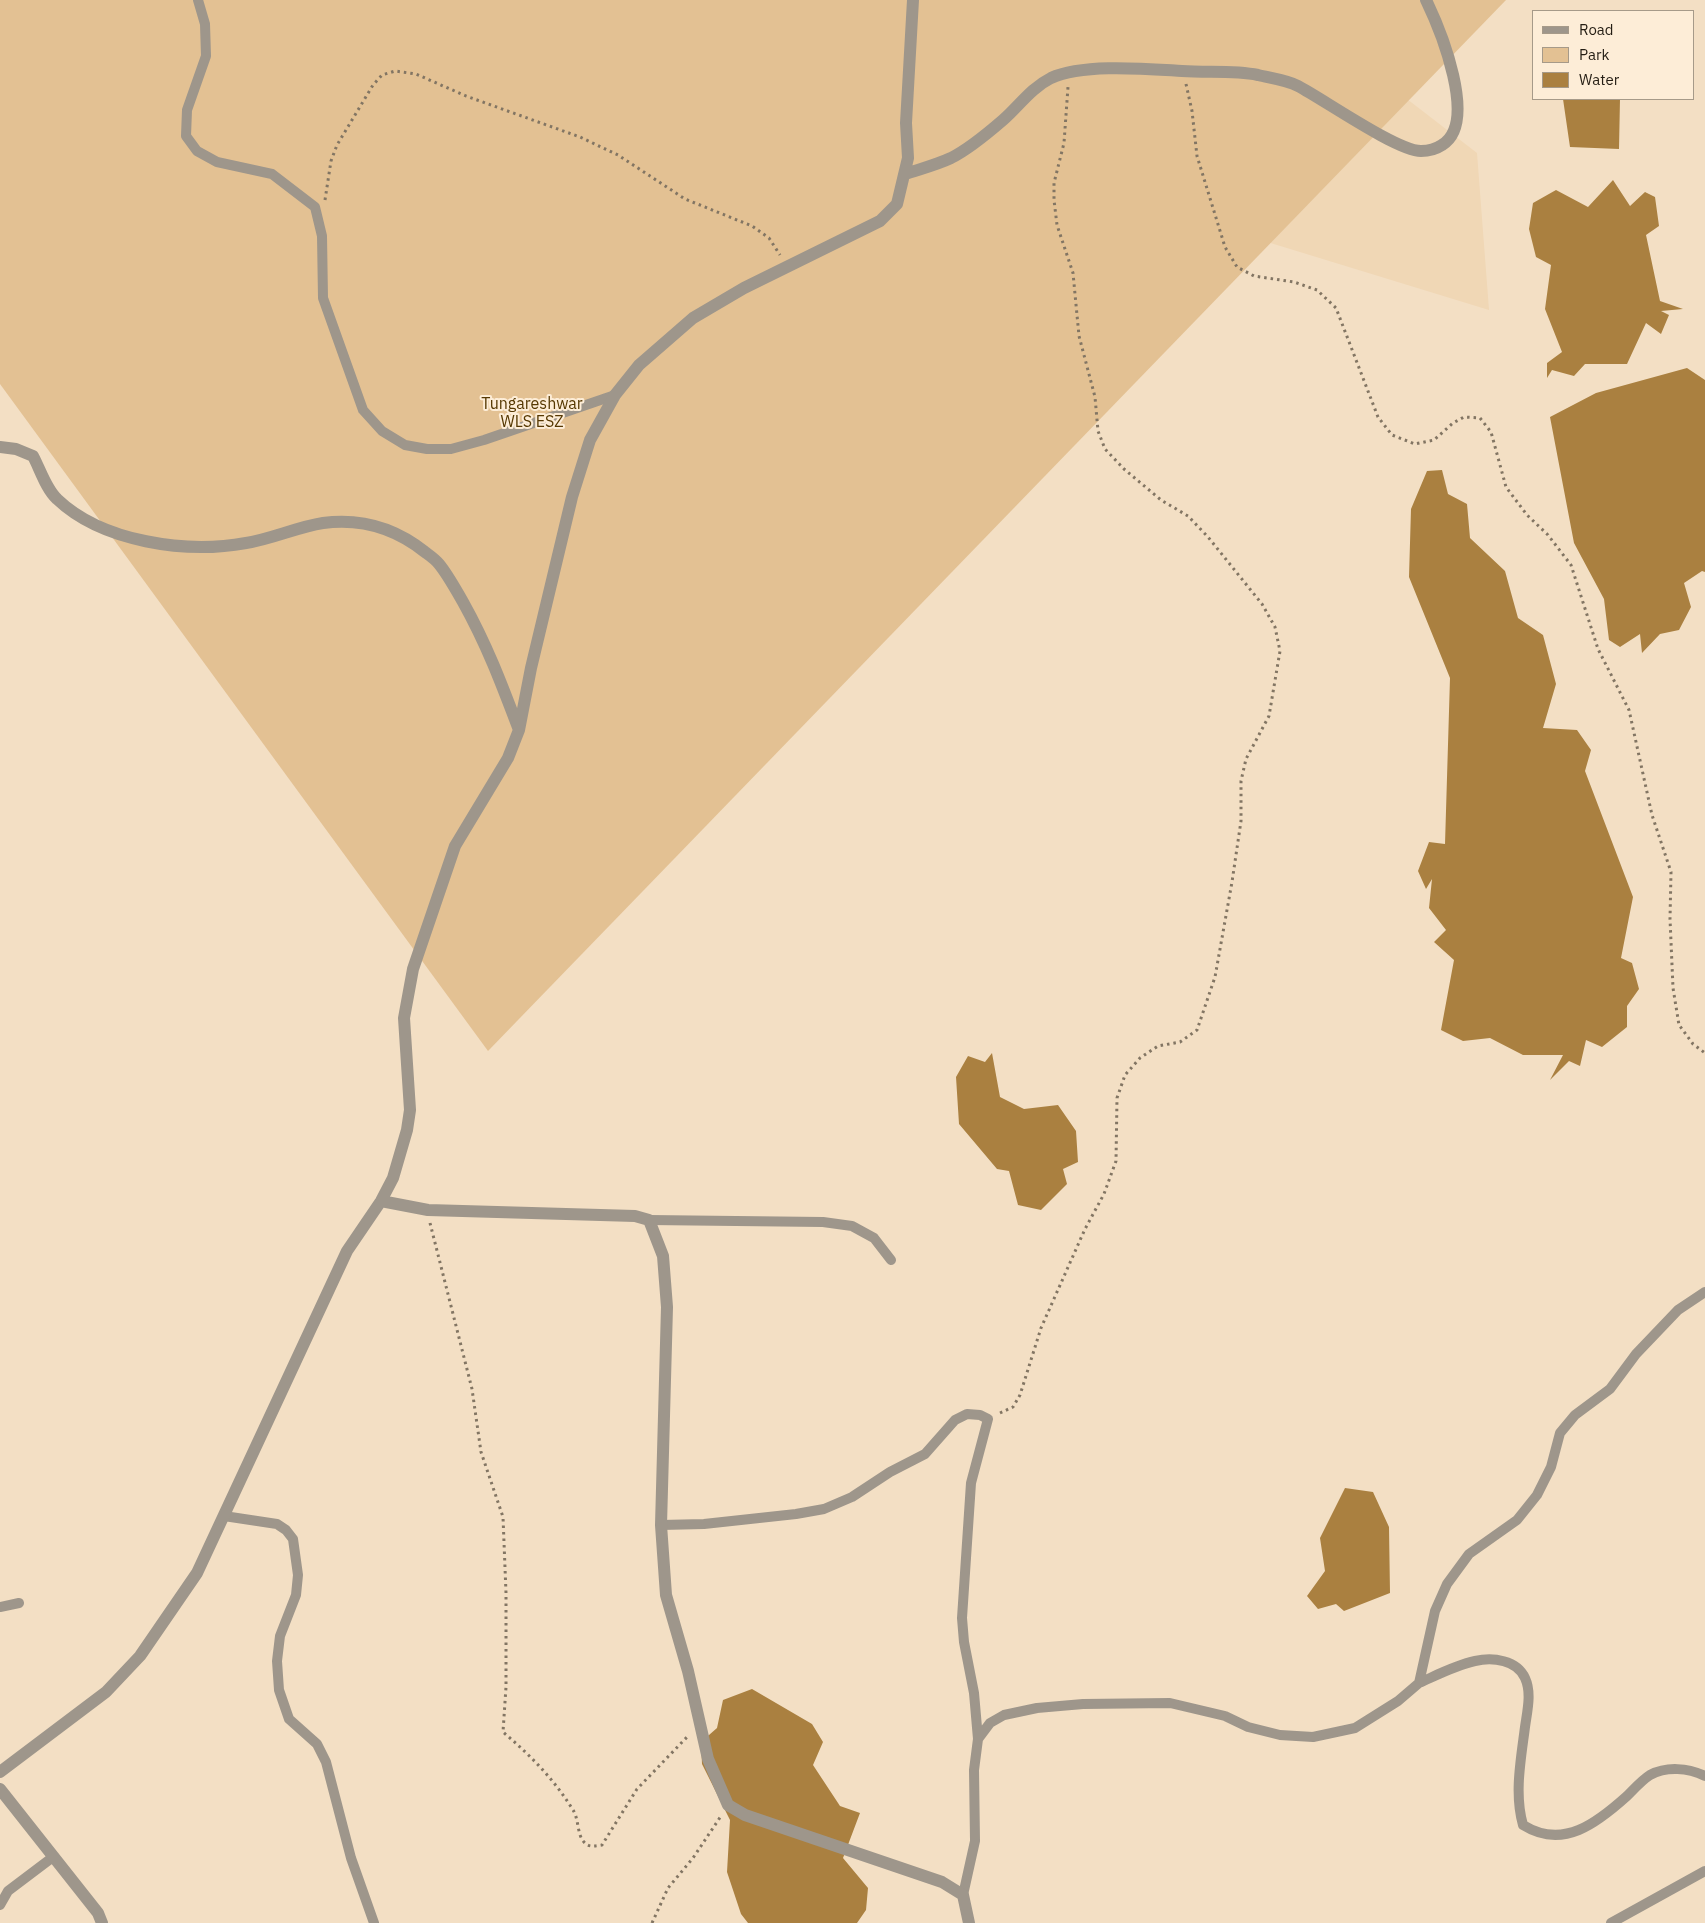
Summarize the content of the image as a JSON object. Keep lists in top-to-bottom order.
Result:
{
  "parks": ["Tungareshwar WLS ESZ"],
  "legend": ["Road", "Park", "Water"]
}
